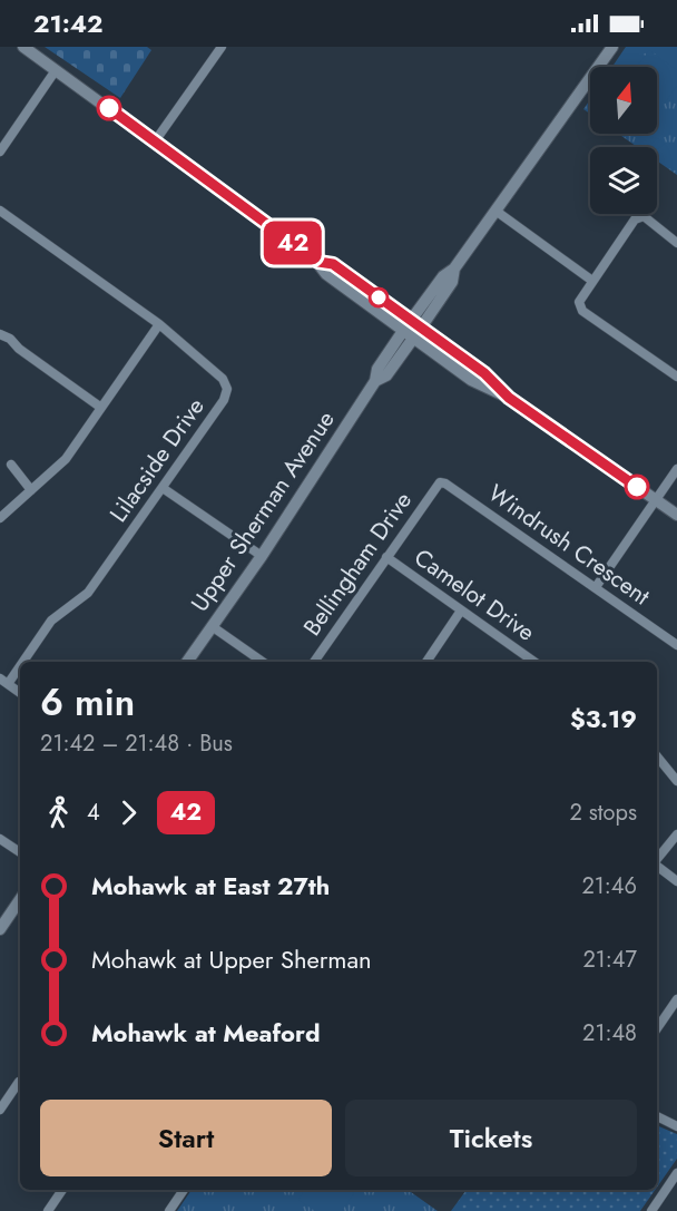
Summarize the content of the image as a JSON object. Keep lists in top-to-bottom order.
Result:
{
  "streets": {
    "main road": ["Upper Sherman Avenue"],
    "street": [
      "Lilacside Drive",
      "Windrush Crescent",
      "Bellingham Drive",
      "Camelot Drive"
    ]
  },
  "crossings": [
    ["Windrush Crescent", "Bellingham Drive"],
    ["Bellingham Drive", "Camelot Drive"]
  ],
  "lines": ["bus line 42"],
  "north": "top",
  "page": {
    "status": "21:42",
    "on_map": "42",
    "heading": ["6 min", "21:42 – 21:48 · Bus", "$3.19"],
    "legs": ["4", "42", "2 stops"],
    "list": [
      {
        "name": "Mohawk at East 27th",
        "value": "21:46"
      },
      {
        "name": "Mohawk at Upper Sherman",
        "value": "21:47"
      },
      {
        "name": "Mohawk at Meaford",
        "value": "21:48"
      }
    ],
    "buttons": ["Start", "Tickets"]
  }
}
